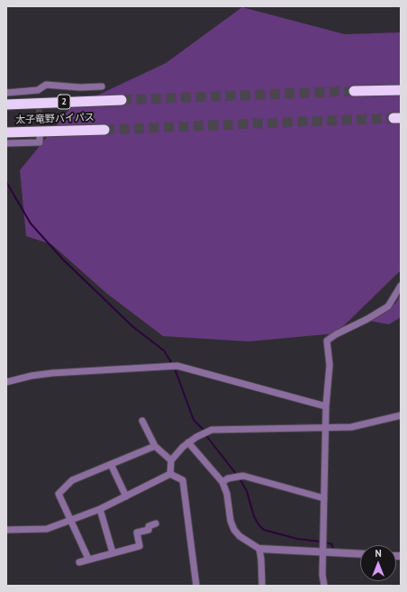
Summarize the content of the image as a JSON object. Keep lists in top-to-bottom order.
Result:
{
  "streets": {
    "highway": ["2", "太子竜野バイパス"]
  },
  "north": "top"
}
